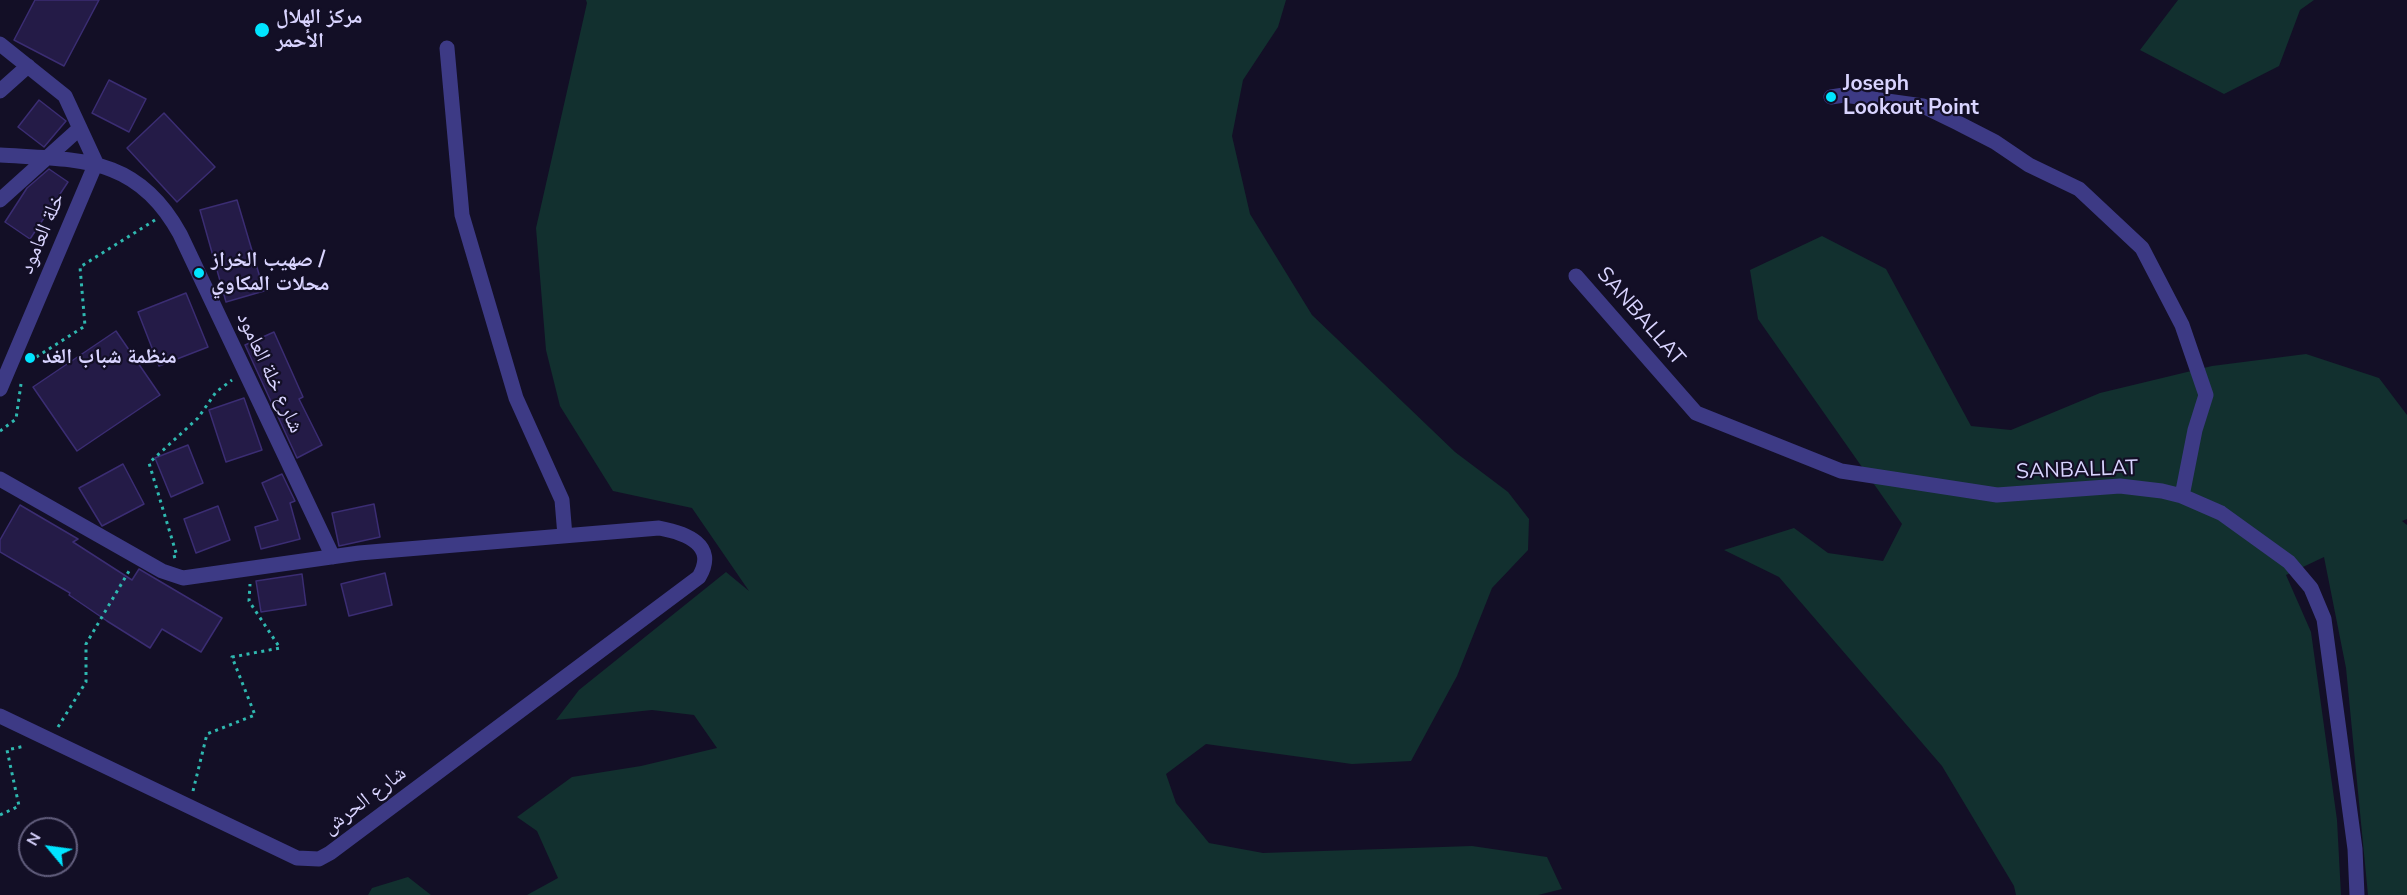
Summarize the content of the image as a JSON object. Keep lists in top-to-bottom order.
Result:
{
  "streets": {
    "street": [
      "خلة العامود",
      "SANBALLAT",
      "شارع خلة العامود",
      "شارع الحرش"
    ]
  },
  "crossings": [
    ["خلة العامود", "شارع خلة العامود"]
  ],
  "places": [
    "مركز الهلال الأحمر",
    "Joseph Lookout Point",
    "صهيب الخراز / محلات المكاوي",
    "منظمة شباب الغد"
  ],
  "north": "top left"
}
